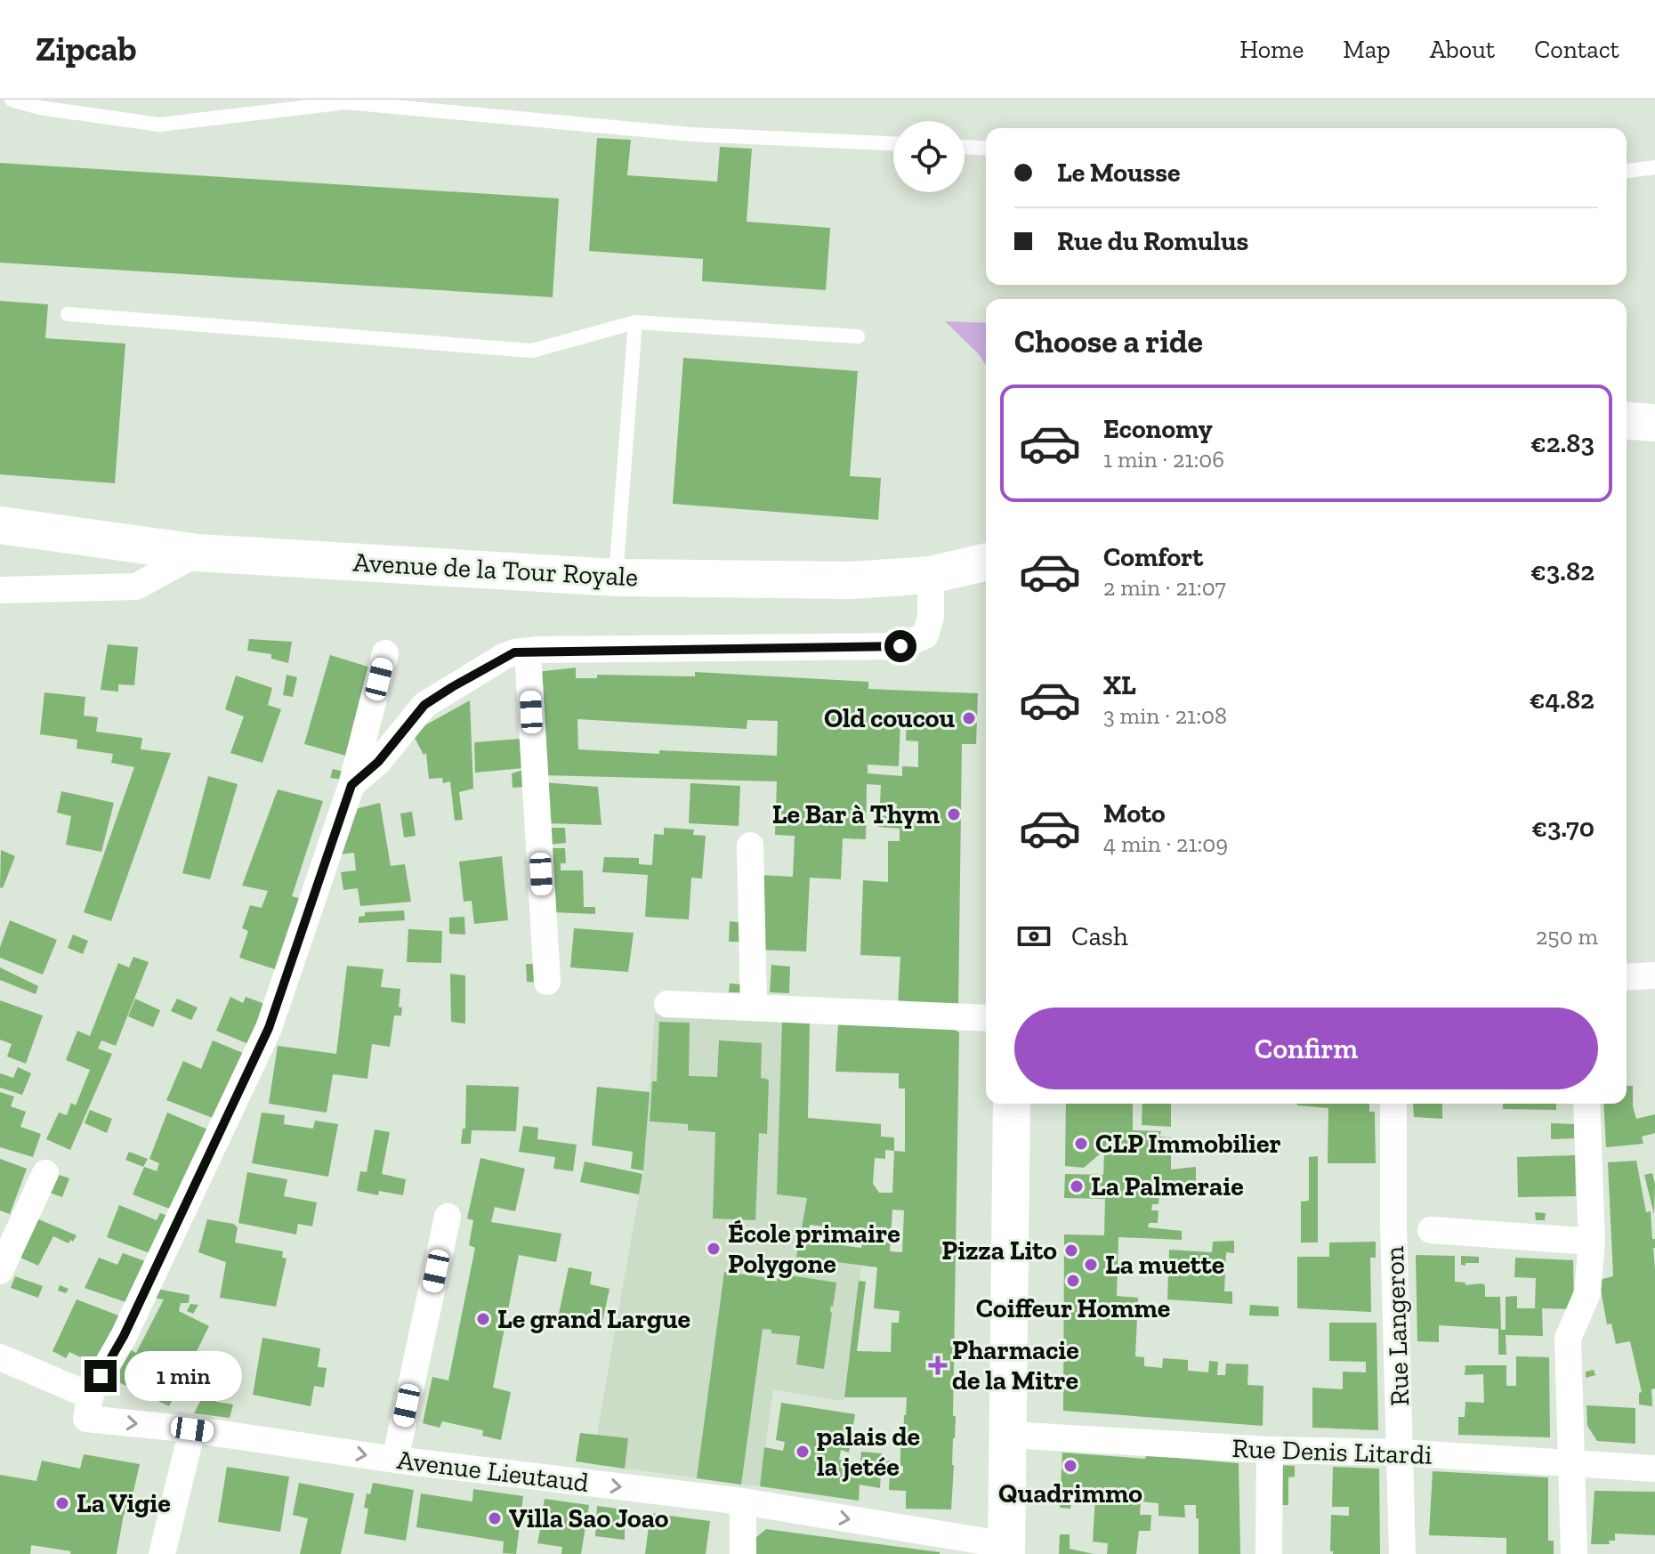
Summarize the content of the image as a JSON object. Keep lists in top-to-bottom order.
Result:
{
  "streets": {
    "street": [
      "Avenue de la Tour Royale",
      "Rue Langeron",
      "Rue Denis Litardi",
      "Avenue Lieutaud"
    ]
  },
  "crossings": [
    ["Rue Langeron", "Rue Denis Litardi"]
  ],
  "one_way": ["Avenue Lieutaud"],
  "places": {
    "other": [
      "Old coucou",
      "Le Bar à Thym",
      "CLP Immobilier",
      "La Palmeraie",
      "École primaire Polygone",
      "Pizza Lito",
      "La muette",
      "Coiffeur Homme",
      "Le grand Largue",
      "palais de la jetée",
      "Quadrimmo",
      "La Vigie",
      "Villa Sao Joao"
    ],
    "health": ["Pharmacie de la Mitre"]
  },
  "page": {
    "header": "Zipcab",
    "nav": [
      "Home",
      "Map",
      "About",
      "Contact"
    ],
    "banner": ["Le Mousse", "Rue du Romulus"],
    "heading": "Choose a ride",
    "list": [
      {
        "name": "Economy",
        "note": "1 min · 21:06",
        "value": "€2.83"
      },
      {
        "name": "Comfort",
        "note": "2 min · 21:07",
        "value": "€3.82"
      },
      {
        "name": "XL",
        "note": "3 min · 21:08",
        "value": "€4.82"
      },
      {
        "name": "Moto",
        "note": "4 min · 21:09",
        "value": "€3.70"
      }
    ],
    "pay": ["Cash", "250 m"],
    "buttons": "Confirm",
    "bubble": "1 min"
  }
}
